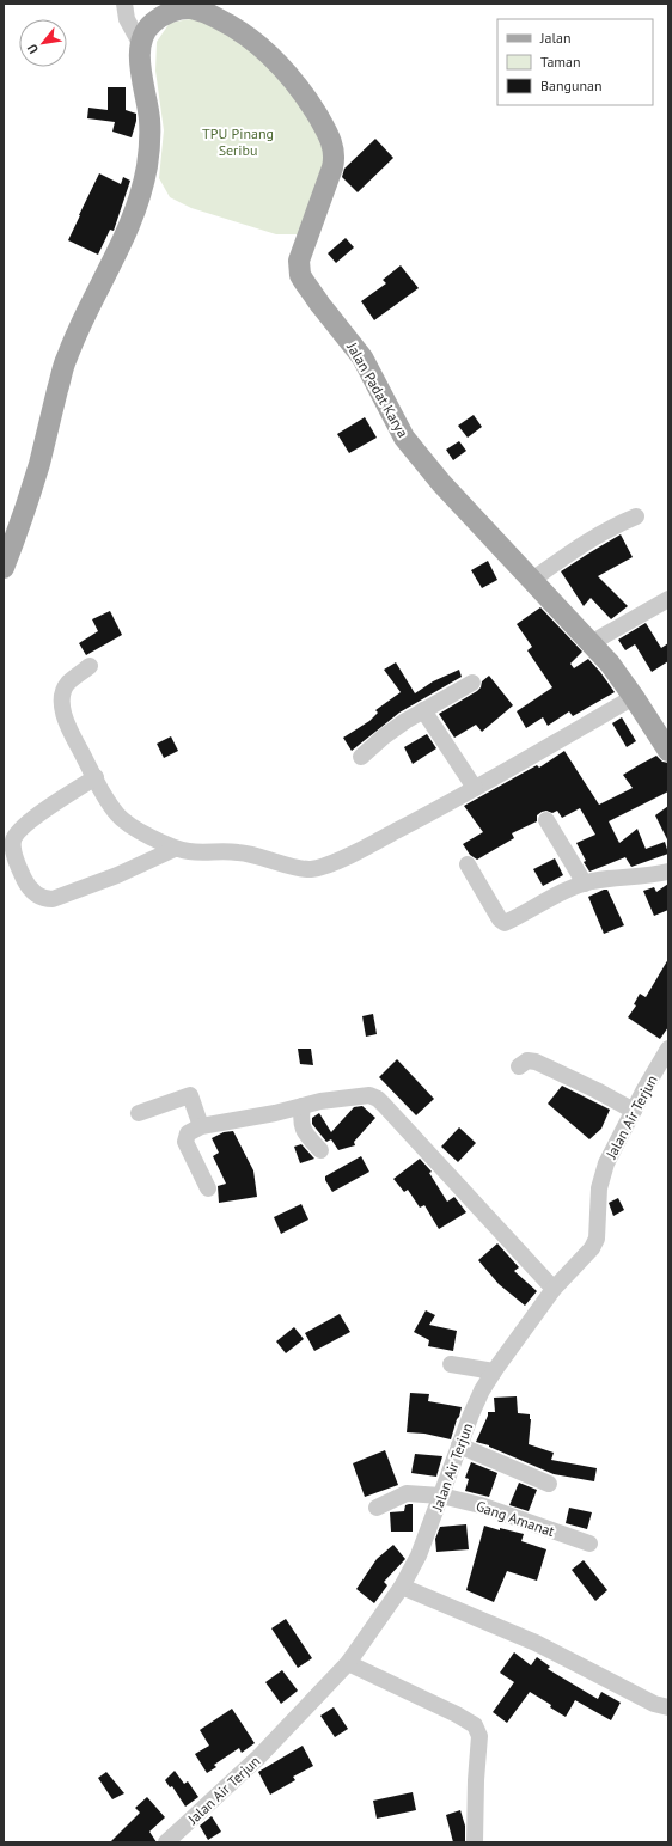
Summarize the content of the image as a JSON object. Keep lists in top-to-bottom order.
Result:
{
  "streets": {
    "main road": ["Jalan Padat Karya"],
    "street": ["Jalan Air Terjun", "Gang Amanat"]
  },
  "crossings": [
    ["Jalan Air Terjun", "Gang Amanat"]
  ],
  "parks": ["TPU Pinang Seribu"],
  "legend": ["Jalan", "Taman", "Bangunan"],
  "north": "bottom left"
}
